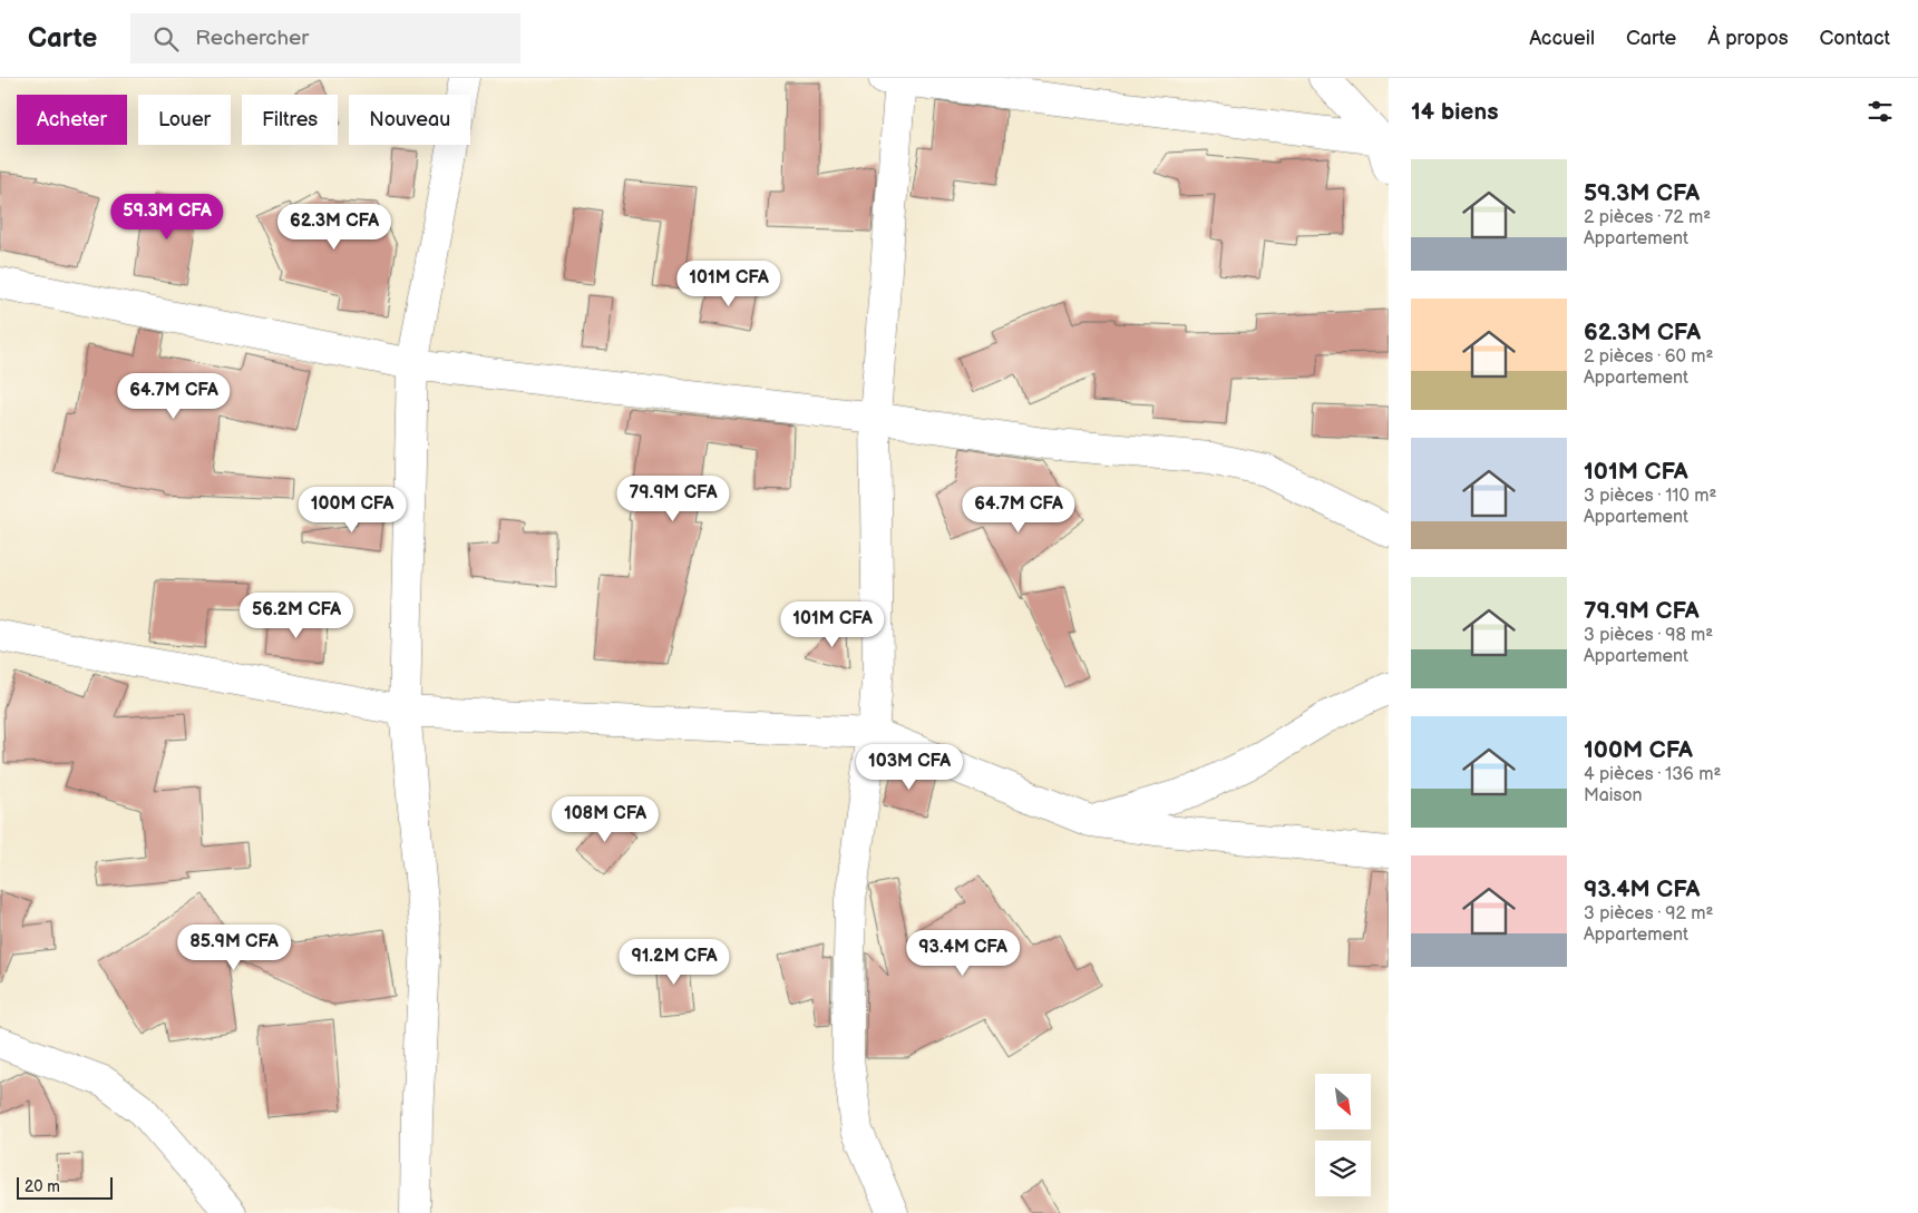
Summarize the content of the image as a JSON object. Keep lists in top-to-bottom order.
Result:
{
  "scale_bar": "20 m",
  "north": "bottom right",
  "page": {
    "header": "Carte",
    "search": "Rechercher",
    "nav": [
      "Accueil",
      "Carte",
      "À propos",
      "Contact"
    ],
    "heading": "14 biens",
    "chip": [
      "Acheter",
      "Louer",
      "Filtres",
      "Nouveau"
    ],
    "list": [
      {
        "name": "59.3M CFA",
        "note": "2 pièces · 72 m² · Appartement"
      },
      {
        "name": "62.3M CFA",
        "note": "2 pièces · 60 m² · Appartement"
      },
      {
        "name": "101M CFA",
        "note": "3 pièces · 110 m² · Appartement"
      },
      {
        "name": "79.9M CFA",
        "note": "3 pièces · 98 m² · Appartement"
      },
      {
        "name": "100M CFA",
        "note": "4 pièces · 136 m² · Maison"
      },
      {
        "name": "93.4M CFA",
        "note": "3 pièces · 92 m² · Appartement"
      }
    ],
    "price": [
      "59.3M CFA",
      "62.3M CFA",
      "101M CFA",
      "64.7M CFA",
      "79.9M CFA",
      "100M CFA",
      "64.7M CFA",
      "56.2M CFA",
      "101M CFA",
      "103M CFA",
      "108M CFA",
      "85.9M CFA",
      "93.4M CFA",
      "91.2M CFA"
    ],
    "scale": "20 m"
  }
}
